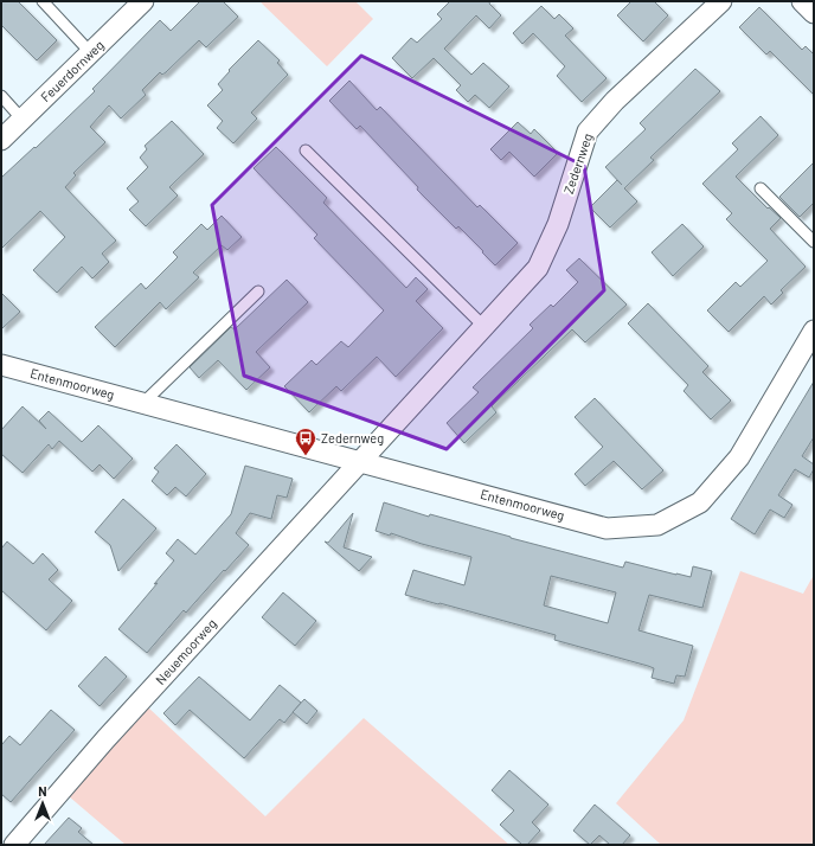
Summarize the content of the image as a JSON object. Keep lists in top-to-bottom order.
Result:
{
  "streets": {
    "street": [
      "Feuerdornweg",
      "Zedernweg",
      "Entenmoorweg",
      "Neuemoorweg"
    ]
  },
  "crossings": [
    ["Zedernweg", "Entenmoorweg"],
    ["Zedernweg", "Neuemoorweg"],
    ["Entenmoorweg", "Neuemoorweg"]
  ],
  "places": {
    "bus stop": ["Zedernweg"]
  },
  "north": "top"
}
